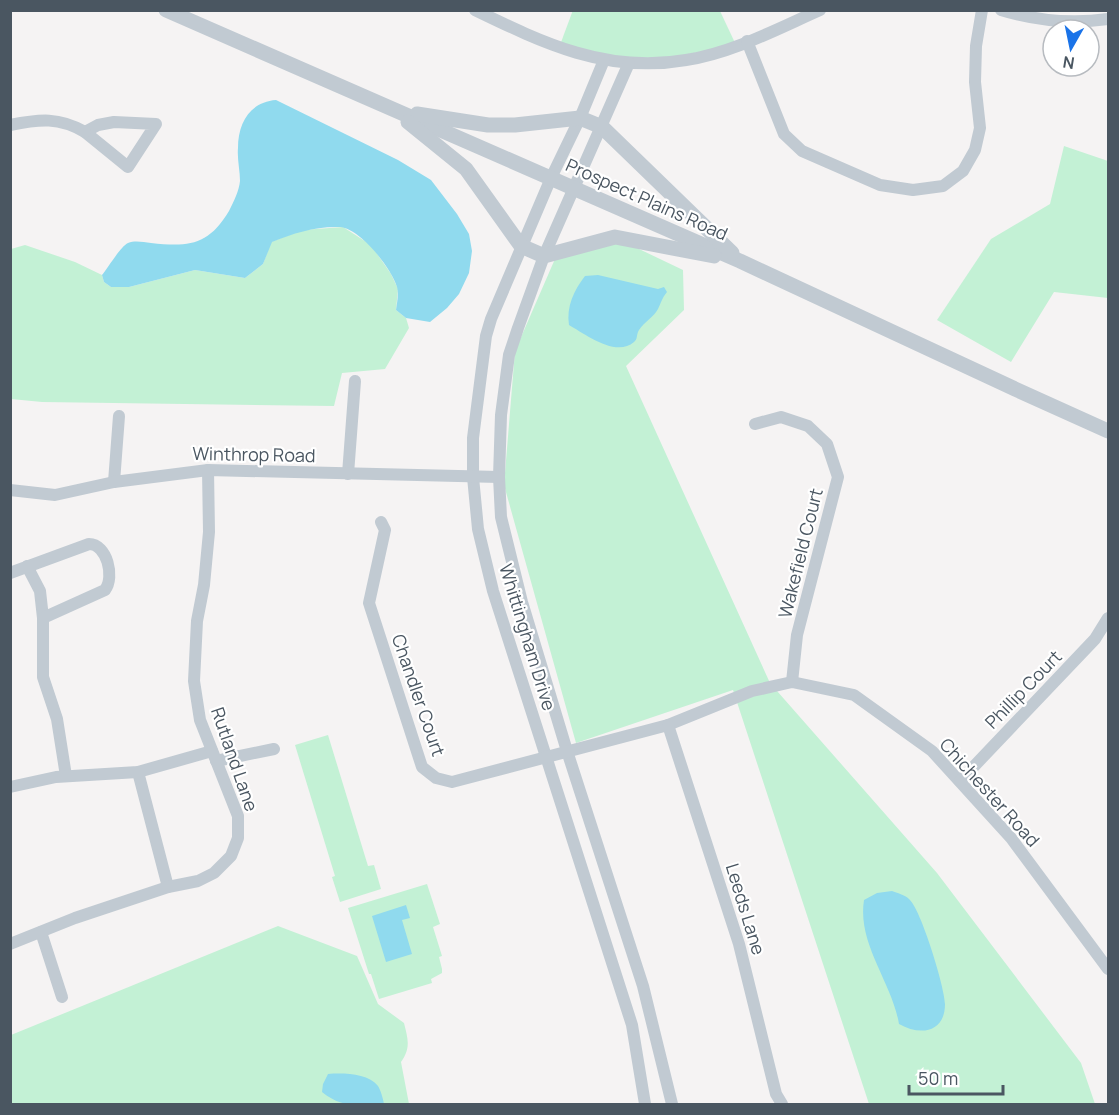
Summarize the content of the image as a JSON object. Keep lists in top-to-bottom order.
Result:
{
  "streets": {
    "street": [
      "Prospect Plains Road",
      "Winthrop Road",
      "Wakefield Court",
      "Whittingham Drive",
      "Phillip Court",
      "Chandler Court",
      "Rutland Lane",
      "Chichester Road",
      "Leeds Lane"
    ]
  },
  "crossings": [
    ["Prospect Plains Road", "Whittingham Drive"],
    ["Winthrop Road", "Whittingham Drive"],
    ["Winthrop Road", "Rutland Lane"],
    ["Wakefield Court", "Chichester Road"],
    ["Whittingham Drive", "Chandler Court"],
    ["Whittingham Drive", "Chichester Road"],
    ["Phillip Court", "Chichester Road"],
    ["Chandler Court", "Chichester Road"],
    ["Chichester Road", "Leeds Lane"]
  ],
  "scale_bar": "50 m",
  "north": "bottom"
}
